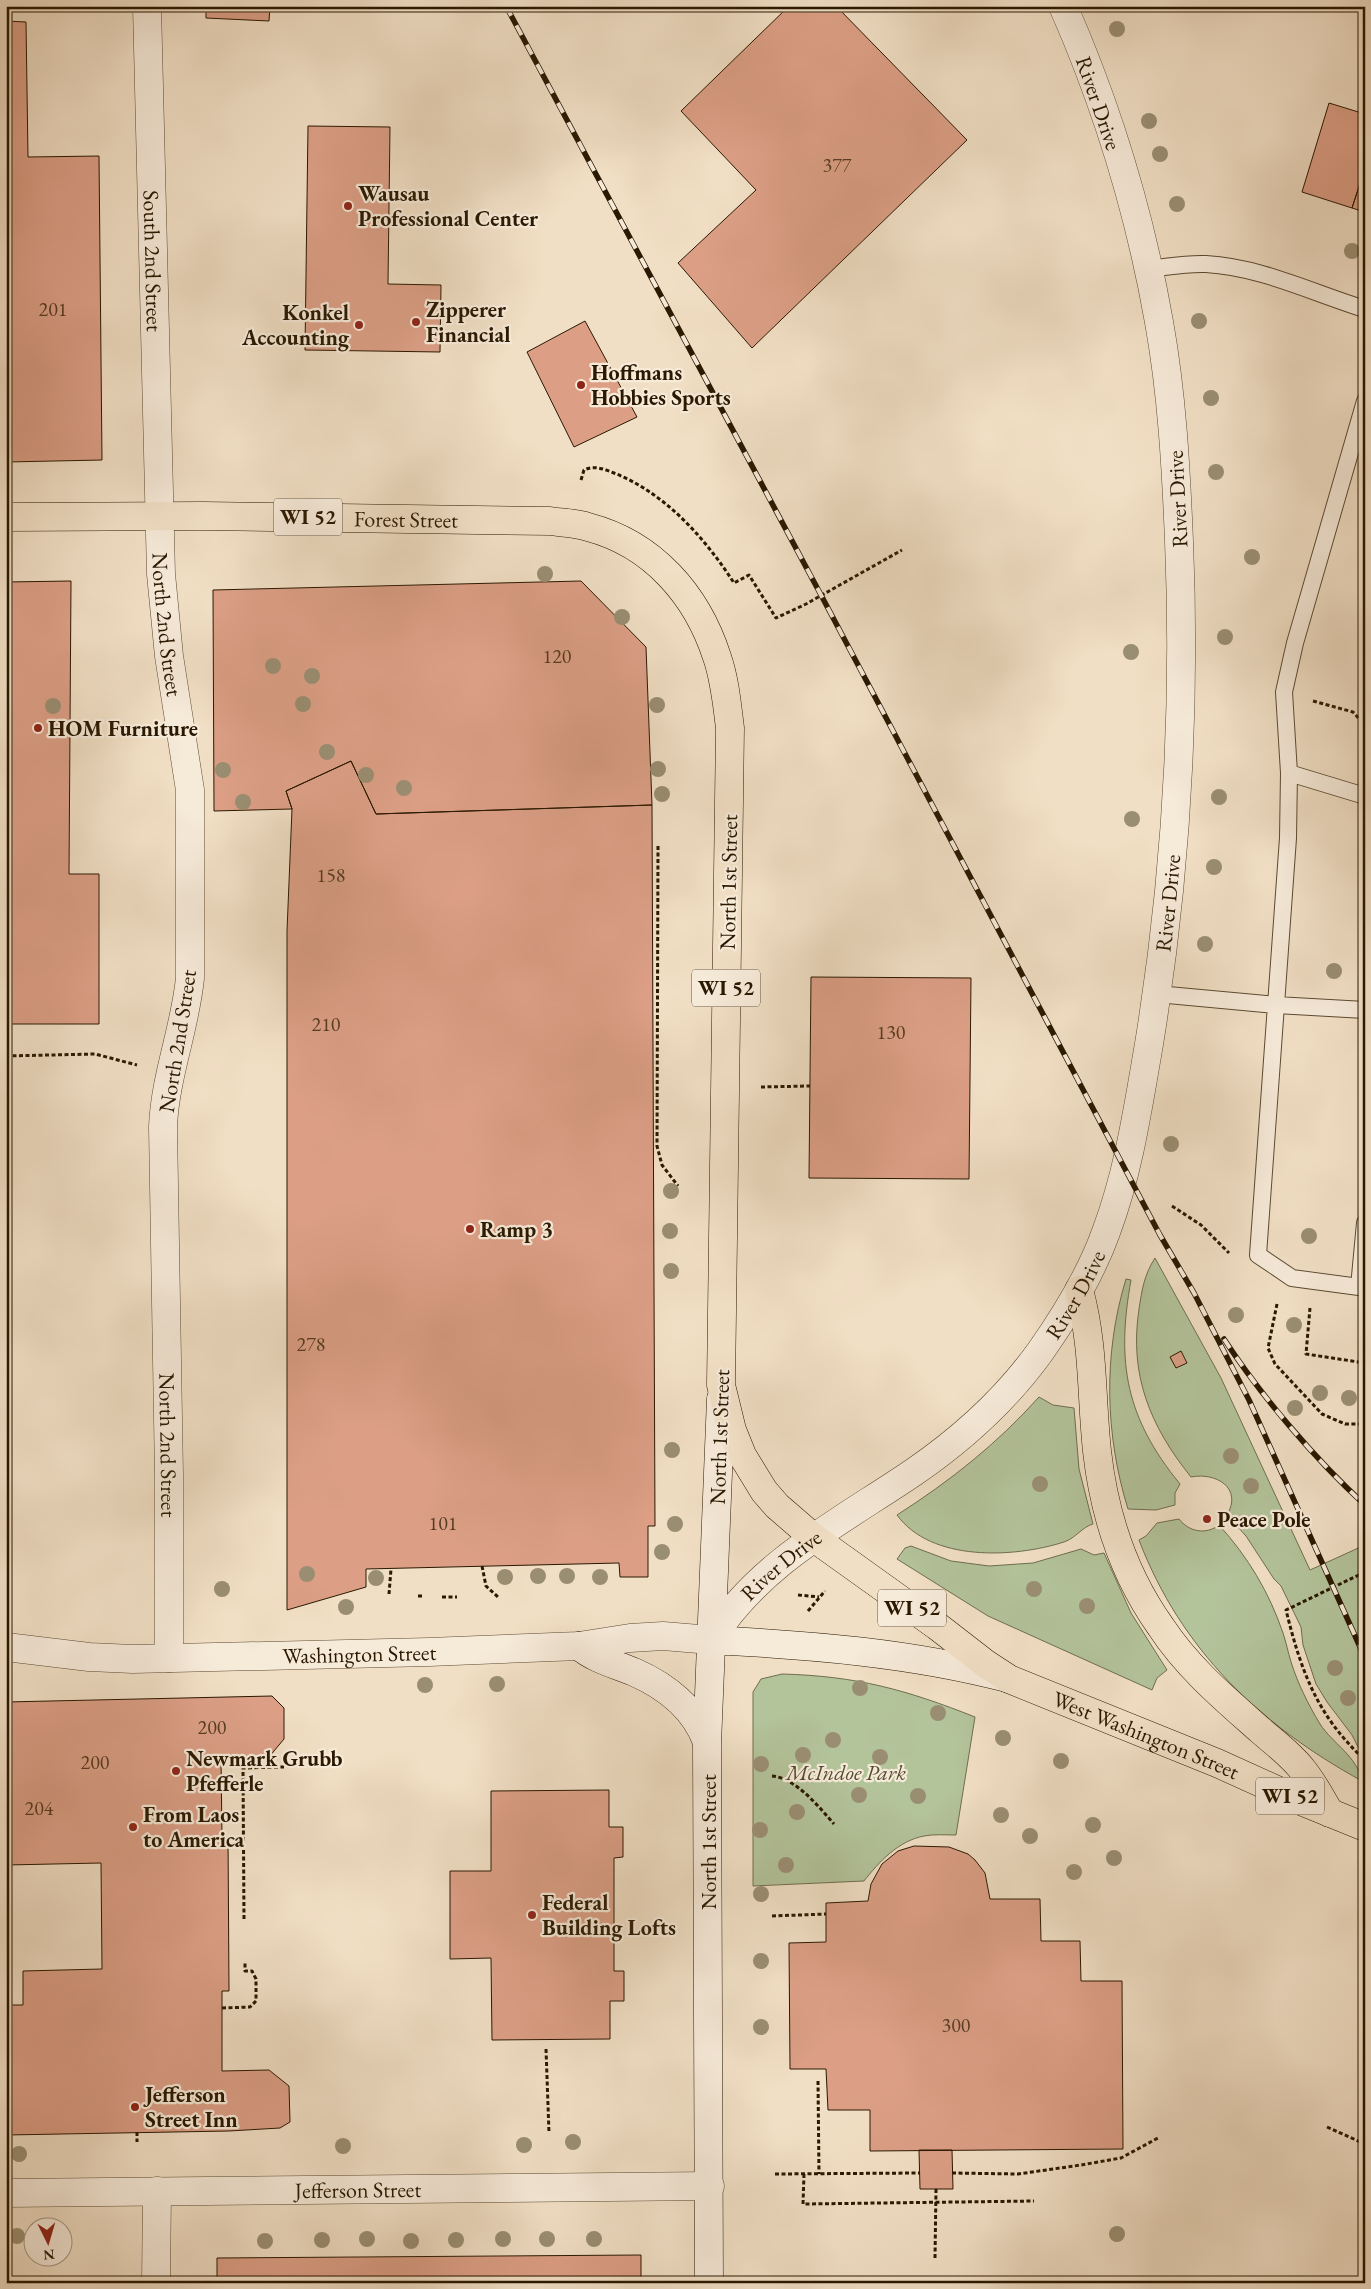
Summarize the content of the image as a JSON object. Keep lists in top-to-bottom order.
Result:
{
  "streets": {
    "main road": [
      "WI 52",
      "Forest Street",
      "North 1st Street",
      "West Washington Street"
    ],
    "street": [
      "River Drive",
      "South 2nd Street",
      "North 2nd Street",
      "Washington Street",
      "Jefferson Street"
    ]
  },
  "crossings": [
    ["River Drive", "North 1st Street"],
    ["River Drive", "Washington Street"],
    ["River Drive", "West Washington Street"],
    ["South 2nd Street", "Forest Street"],
    ["South 2nd Street", "North 2nd Street"],
    ["Forest Street", "North 2nd Street"],
    ["Forest Street", "North 1st Street"],
    ["North 2nd Street", "Washington Street"],
    ["North 1st Street", "Washington Street"],
    ["North 1st Street", "West Washington Street"],
    ["North 1st Street", "Jefferson Street"],
    ["Washington Street", "West Washington Street"]
  ],
  "parks": ["McIndoe Park"],
  "places": [
    "Wausau Professional Center",
    "Zipperer Financial",
    "Konkel Accounting",
    "Hoffmans Hobbies Sports",
    "HOM Furniture",
    "Ramp 3",
    "Peace Pole",
    "Newmark Grubb Pfefferle",
    "From Laos to America",
    "Federal Building Lofts",
    "Jefferson Street Inn"
  ],
  "house_numbers": [
    "377",
    "201",
    "120",
    "158",
    "210",
    "130",
    "278",
    "101",
    "200",
    "200",
    "204",
    "300"
  ],
  "north": "bottom"
}
